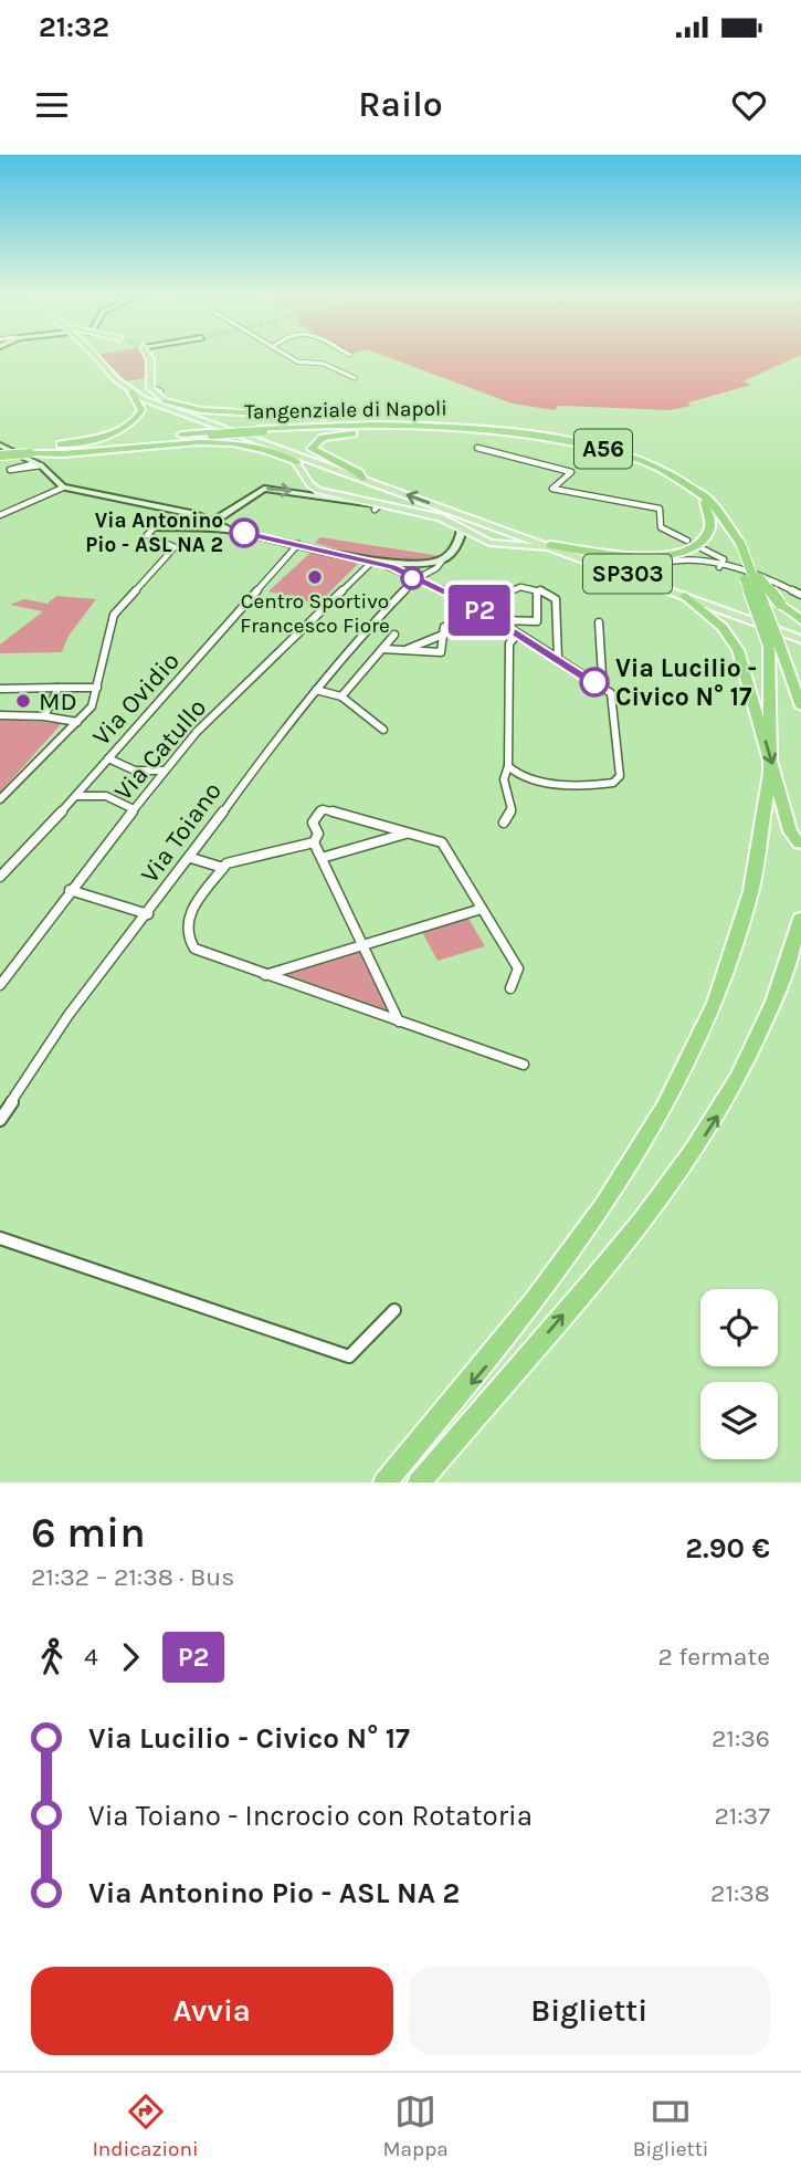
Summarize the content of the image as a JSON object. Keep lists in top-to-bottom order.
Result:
{
  "streets": {
    "highway": ["Tangenziale di Napoli", "A56"],
    "main road": ["SP303"],
    "street": ["Via Ovidio", "Via Catullo", "Via Toiano"]
  },
  "places": [
    "Via Antonino Pio - ASL NA 2",
    "Centro Sportivo Francesco Fiore",
    "Via Lucilio - Civico N° 17",
    "MD"
  ],
  "lines": ["bus line P2"],
  "page": {
    "status": "21:32",
    "header": "Railo",
    "on_map": "P2",
    "heading": ["6 min", "21:32 – 21:38 · Bus", "2.90 €"],
    "legs": ["4", "P2", "2 fermate"],
    "list": [
      {
        "name": "Via Lucilio - Civico N° 17",
        "value": "21:36"
      },
      {
        "name": "Via Toiano - Incrocio con Rotatoria",
        "value": "21:37"
      },
      {
        "name": "Via Antonino Pio - ASL NA 2",
        "value": "21:38"
      }
    ],
    "buttons": ["Avvia", "Biglietti"],
    "tabs": ["Indicazioni", "Mappa", "Biglietti"]
  }
}
